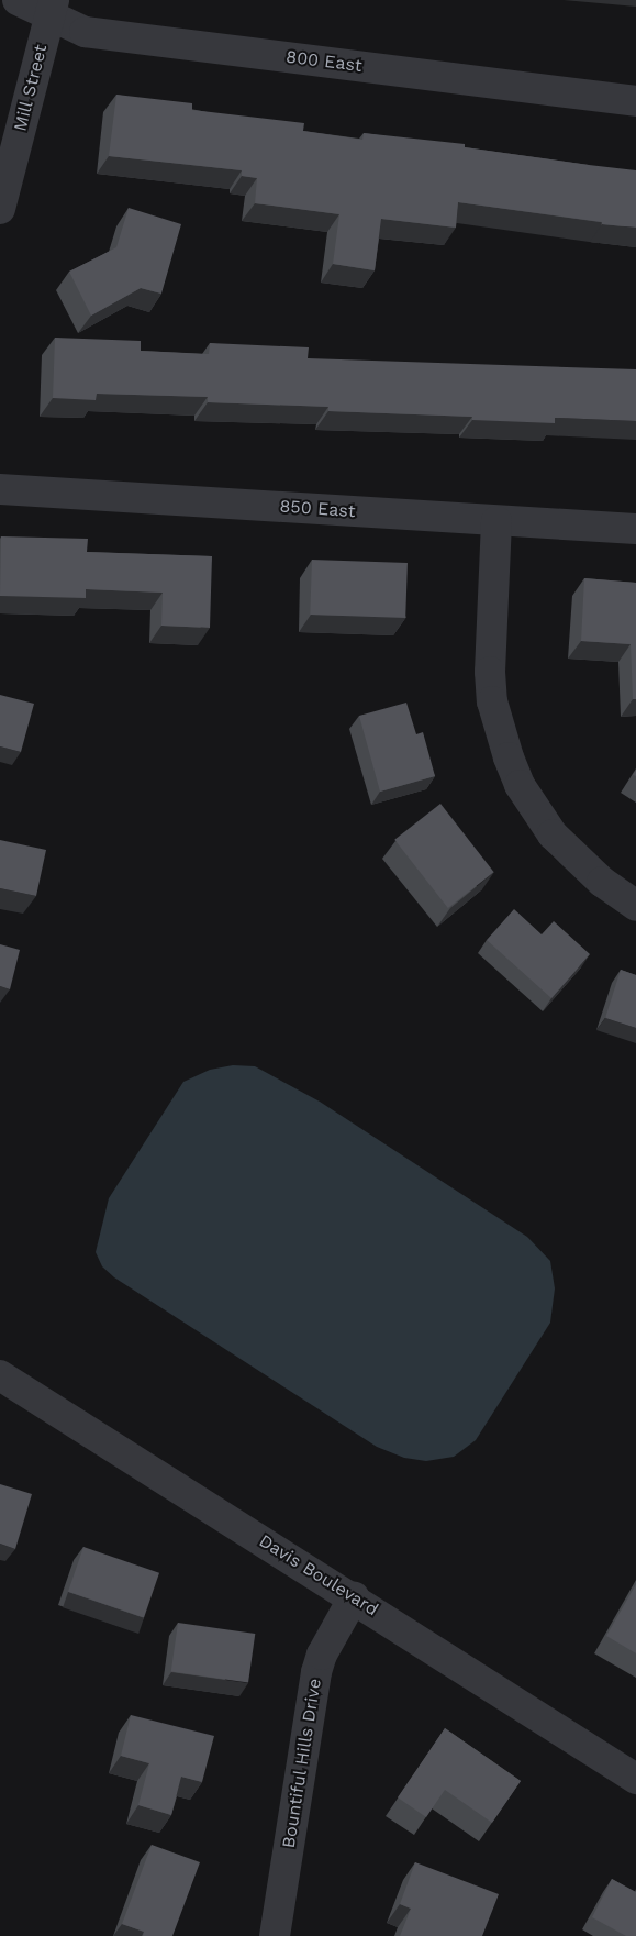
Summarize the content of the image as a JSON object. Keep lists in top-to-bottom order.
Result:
{
  "streets": {
    "street": [
      "800 East",
      "Mill Street",
      "850 East",
      "Davis Boulevard",
      "Bountiful Hills Drive"
    ]
  },
  "crossings": [
    ["800 East", "Mill Street"],
    ["Davis Boulevard", "Bountiful Hills Drive"]
  ]
}
